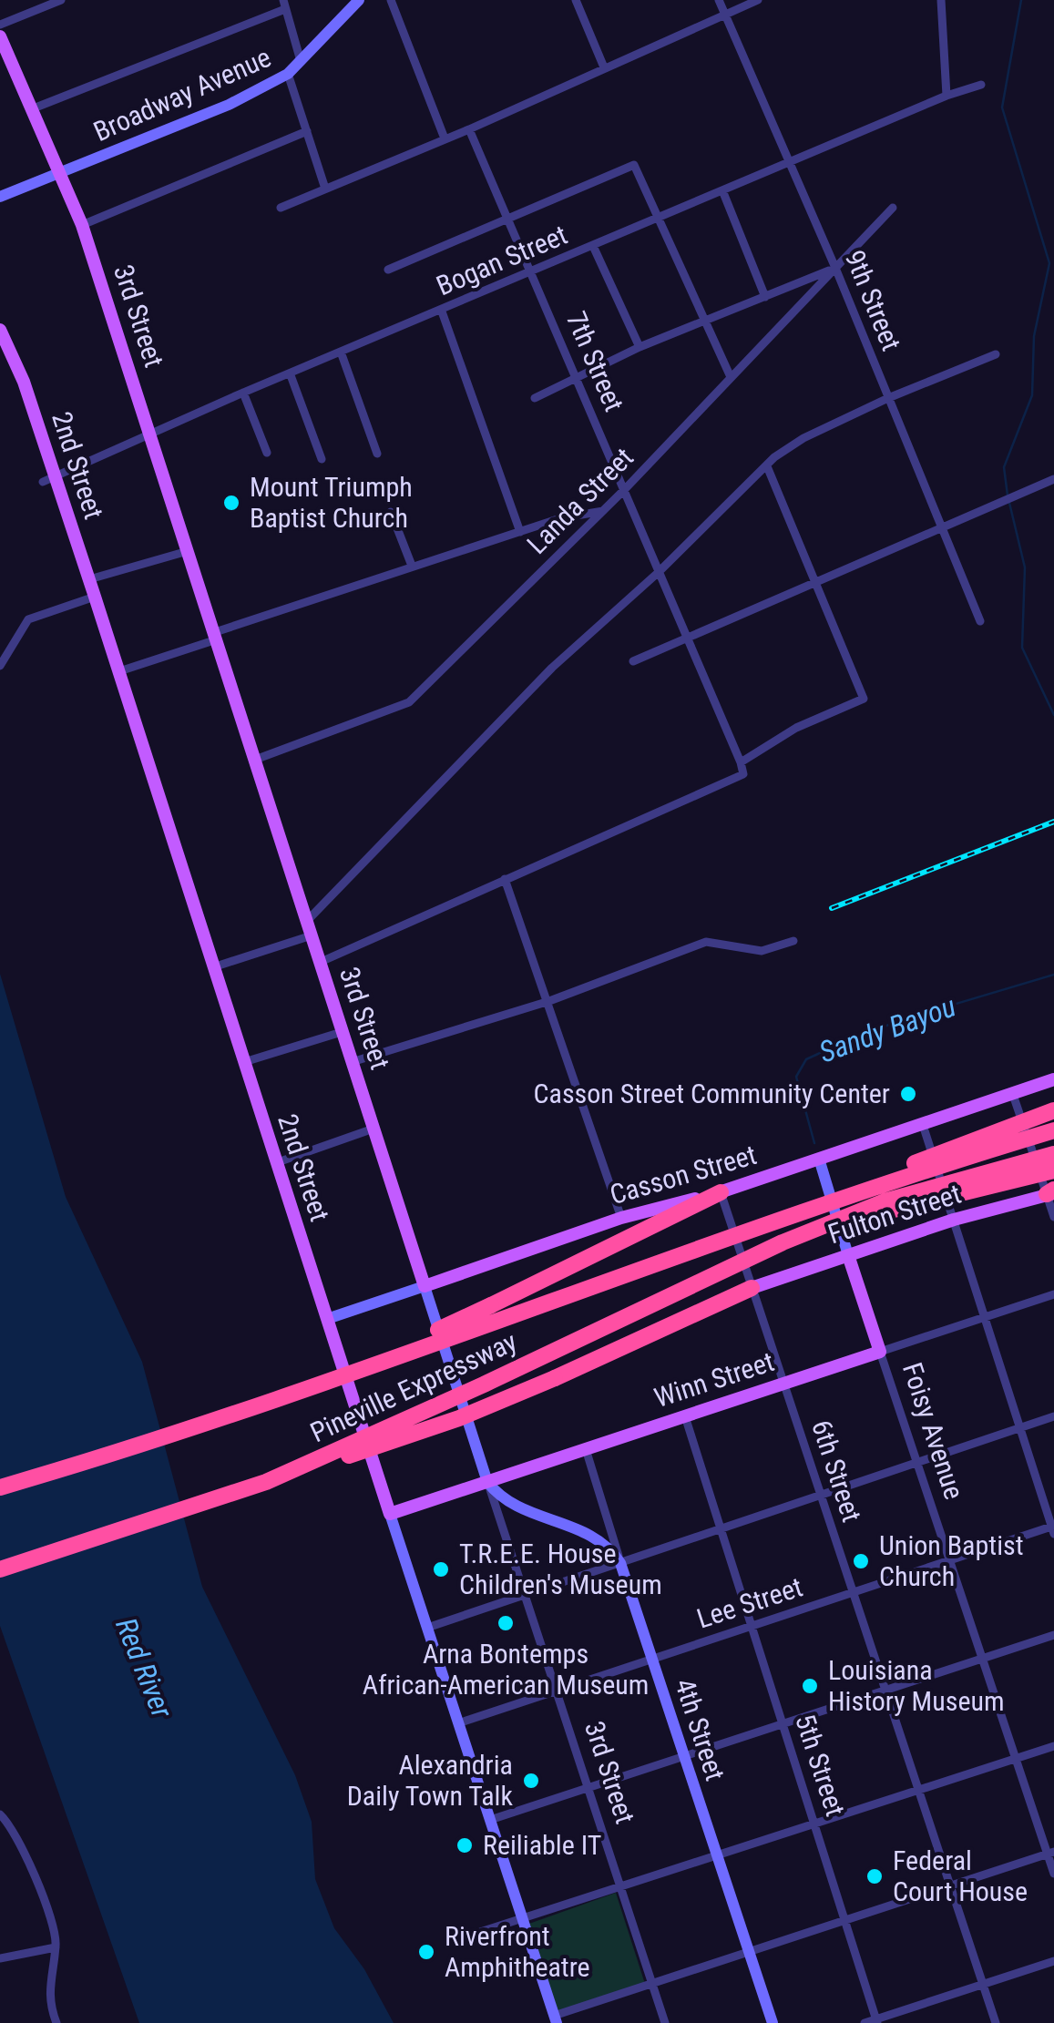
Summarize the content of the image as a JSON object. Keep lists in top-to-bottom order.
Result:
{
  "streets": {
    "highway": ["Pineville Expressway"],
    "main road": [
      "Broadway Avenue",
      "3rd Street",
      "2nd Street",
      "Casson Street",
      "Fulton Street",
      "Winn Street",
      "Foisy Avenue",
      "4th Street"
    ],
    "street": [
      "Bogan Street",
      "9th Street",
      "7th Street",
      "Landa Street",
      "6th Street",
      "Lee Street",
      "5th Street"
    ]
  },
  "crossings": [
    ["Broadway Avenue", "3rd Street"],
    ["Bogan Street", "9th Street"],
    ["Bogan Street", "3rd Street"],
    ["Bogan Street", "7th Street"],
    ["Bogan Street", "2nd Street"],
    ["9th Street", "Landa Street"],
    ["3rd Street", "Landa Street"],
    ["3rd Street", "Casson Street"],
    ["3rd Street", "Winn Street"],
    ["3rd Street", "Lee Street"],
    ["7th Street", "Landa Street"],
    ["2nd Street", "Casson Street"],
    ["2nd Street", "Winn Street"],
    ["2nd Street", "Lee Street"],
    ["Casson Street", "Foisy Avenue"],
    ["Casson Street", "6th Street"],
    ["Fulton Street", "Foisy Avenue"],
    ["Fulton Street", "6th Street"],
    ["Winn Street", "Foisy Avenue"],
    ["Winn Street", "6th Street"],
    ["Winn Street", "4th Street"],
    ["Winn Street", "5th Street"],
    ["Foisy Avenue", "Lee Street"],
    ["6th Street", "Lee Street"],
    ["Lee Street", "4th Street"],
    ["Lee Street", "5th Street"]
  ],
  "water": ["Sandy Bayou", "Red River"],
  "places": [
    "Mount Triumph Baptist Church",
    "Casson Street Community Center",
    "Union Baptist Church",
    "T.R.E.E. House Children's Museum",
    "Arna Bontemps African-American Museum",
    "Louisiana History Museum",
    "Alexandria Daily Town Talk",
    "Reiliable IT",
    "Federal Court House",
    "Riverfront Amphitheatre"
  ]
}
